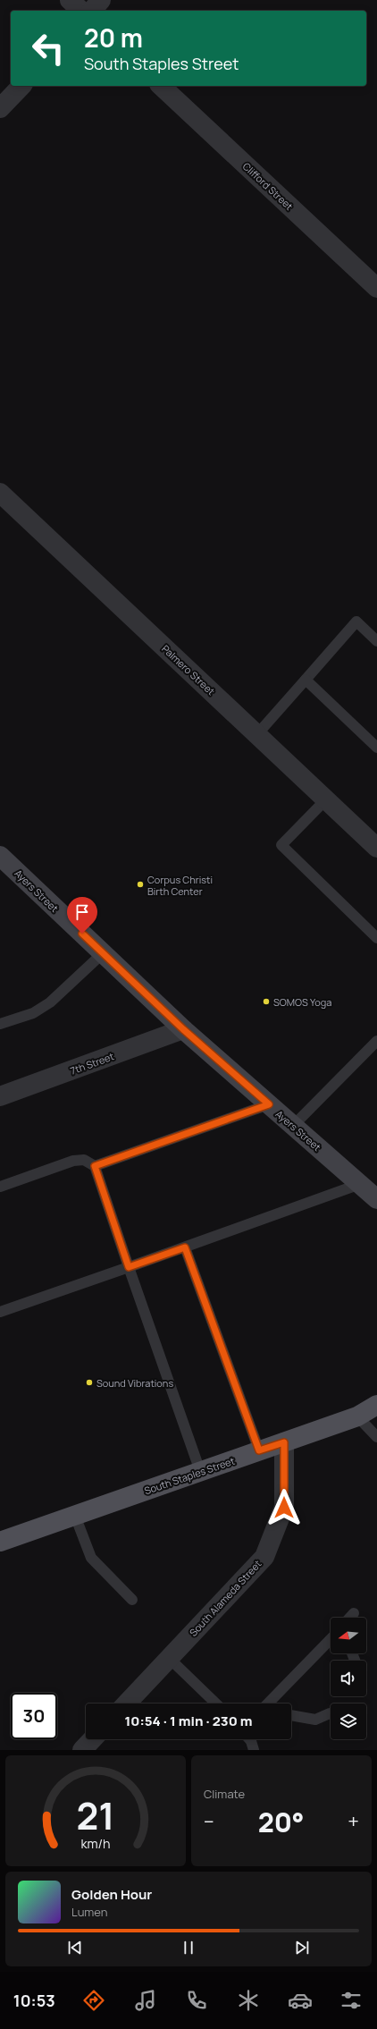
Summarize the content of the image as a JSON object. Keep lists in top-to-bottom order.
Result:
{
  "streets": {
    "main road": ["Ayers Street", "South Staples Street"],
    "street": [
      "Clifford Street",
      "Palmero Street",
      "7th Street",
      "South Alameda Street"
    ]
  },
  "crossings": [
    ["Ayers Street", "7th Street"],
    ["South Staples Street", "South Alameda Street"]
  ],
  "places": ["Corpus Christi Birth Center", "SOMOS Yoga", "Sound Vibrations"],
  "north": "left",
  "page": {
    "turn": ["20 m", "South Staples Street"],
    "limit": "30",
    "trip": "10:54 · 1 min · 230 m",
    "tile": "Climate",
    "heat": ["−", "20°", "+"],
    "song": ["Golden Hour", "Lumen"],
    "tabs": "10:53",
    "gauge": ["21", "km/h"]
  }
}
